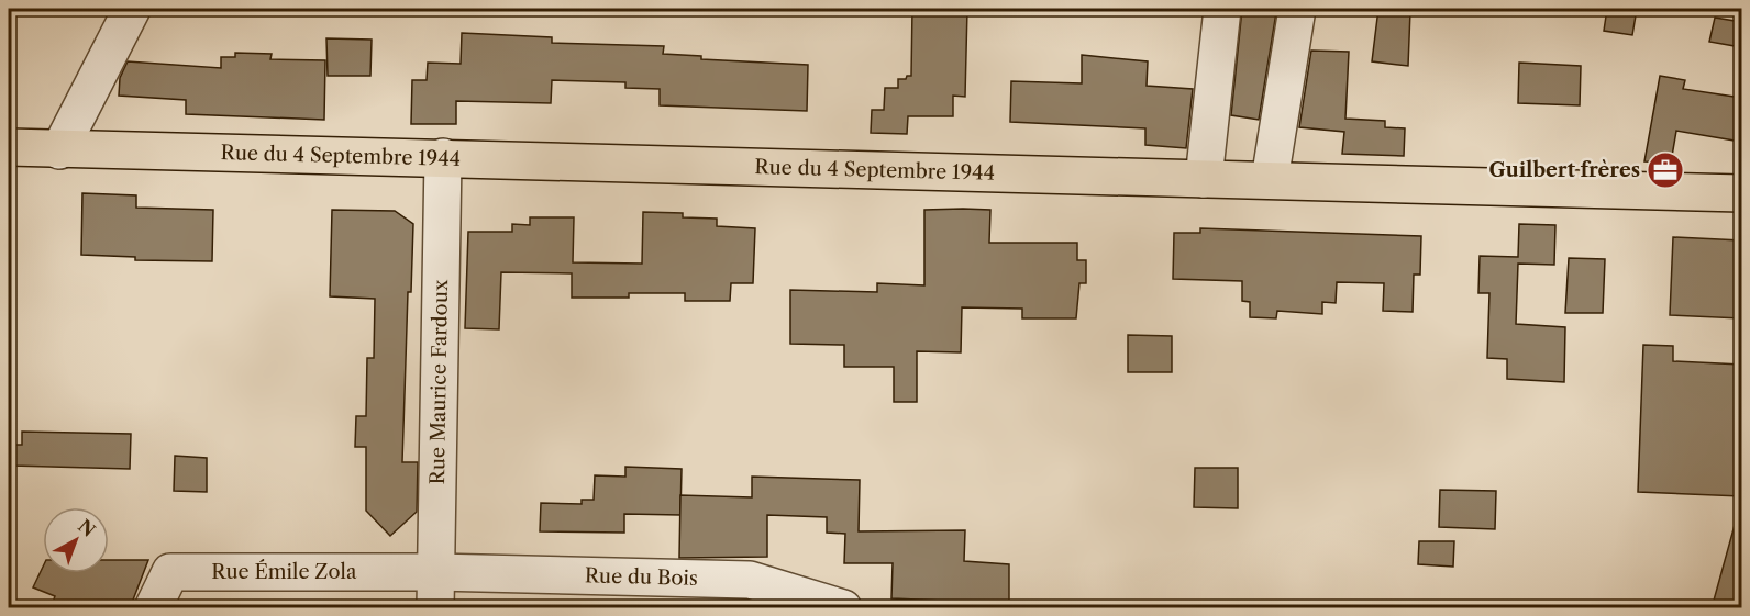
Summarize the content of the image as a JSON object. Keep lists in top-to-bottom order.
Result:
{
  "streets": {
    "main road": ["Rue du 4 Septembre 1944"],
    "street": ["Rue Maurice Fardoux", "Rue Émile Zola", "Rue du Bois"]
  },
  "crossings": [
    ["Rue du 4 Septembre 1944", "Rue Maurice Fardoux"],
    ["Rue Maurice Fardoux", "Rue Émile Zola"],
    ["Rue Maurice Fardoux", "Rue du Bois"],
    ["Rue Émile Zola", "Rue du Bois"]
  ],
  "places": {
    "office": ["Guilbert frères"]
  },
  "north": "top right"
}
